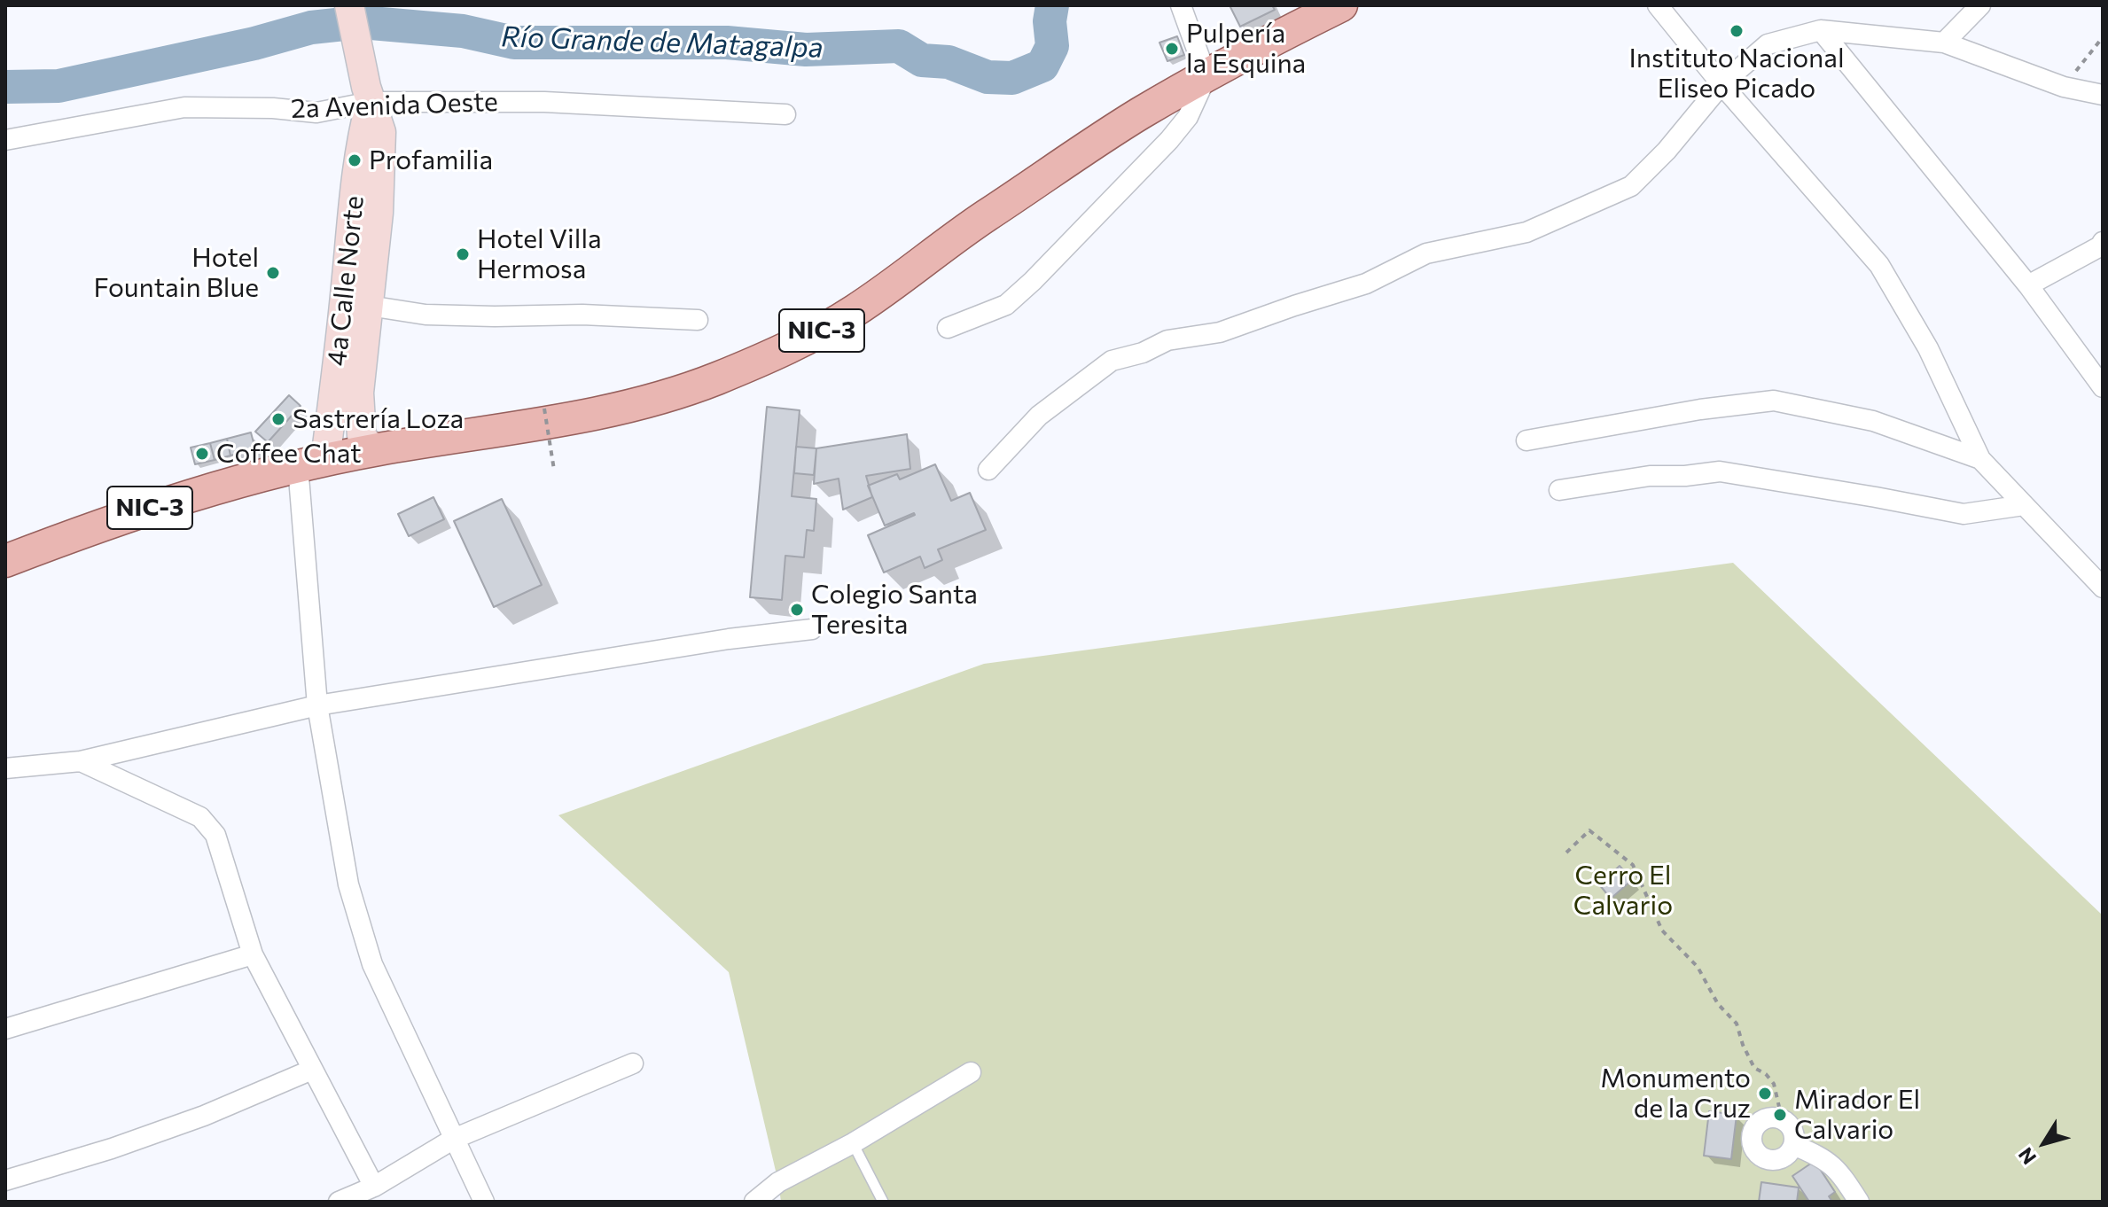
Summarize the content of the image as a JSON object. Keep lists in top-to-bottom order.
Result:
{
  "streets": {
    "main road": ["NIC-3"],
    "street": ["2a Avenida Oeste", "4a Calle Norte"]
  },
  "crossings": [
    ["2a Avenida Oeste", "4a Calle Norte"],
    ["4a Calle Norte", "NIC-3"]
  ],
  "water": ["Río Grande de Matagalpa"],
  "parks": ["Cerro El Calvario"],
  "places": [
    "Instituto Nacional Eliseo Picado",
    "Pulpería la Esquina",
    "Profamilia",
    "Hotel Villa Hermosa",
    "Hotel Fountain Blue",
    "Sastrería Loza",
    "Coffee Chat",
    "Colegio Santa Teresita",
    "Monumento de la Cruz",
    "Mirador El Calvario"
  ],
  "north": "bottom left"
}
